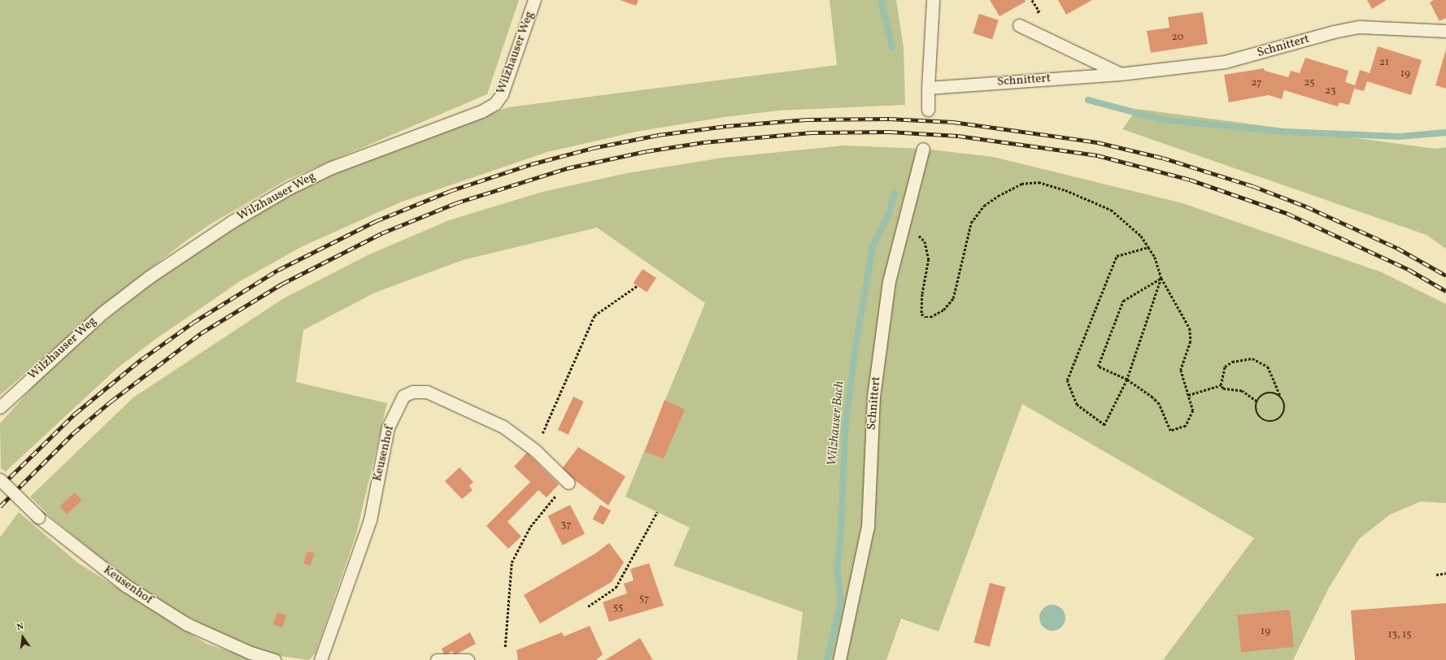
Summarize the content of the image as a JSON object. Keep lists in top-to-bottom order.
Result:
{
  "streets": {
    "lane": ["Schnittert", "Wilzhauser Weg", "Keusenhof"]
  },
  "water": ["Wilzhauser Bach"],
  "house_numbers": [
    "20",
    "21",
    "19",
    "27",
    "25",
    "23",
    "37",
    "57",
    "55",
    "19",
    "13, 15"
  ],
  "north": "top"
}
